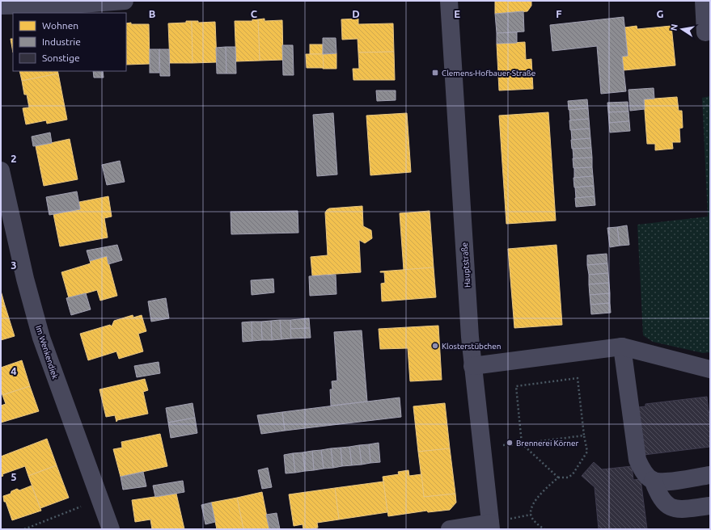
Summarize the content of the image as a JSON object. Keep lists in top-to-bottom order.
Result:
{
  "streets": {
    "street": ["Hauptstraße", "Im Wenkendiek"]
  },
  "places": {
    "transit": ["Clemens-Hofbauer-Straße"],
    "other": ["Klosterstübchen", "Brennerei Körner"]
  },
  "legend": ["Wohnen", "Industrie", "Sonstige"],
  "north": "left",
  "grid": {
    "columns": [
      "B",
      "C",
      "D",
      "E",
      "F",
      "G"
    ],
    "rows": [
      "2",
      "3",
      "4",
      "5"
    ]
  }
}
